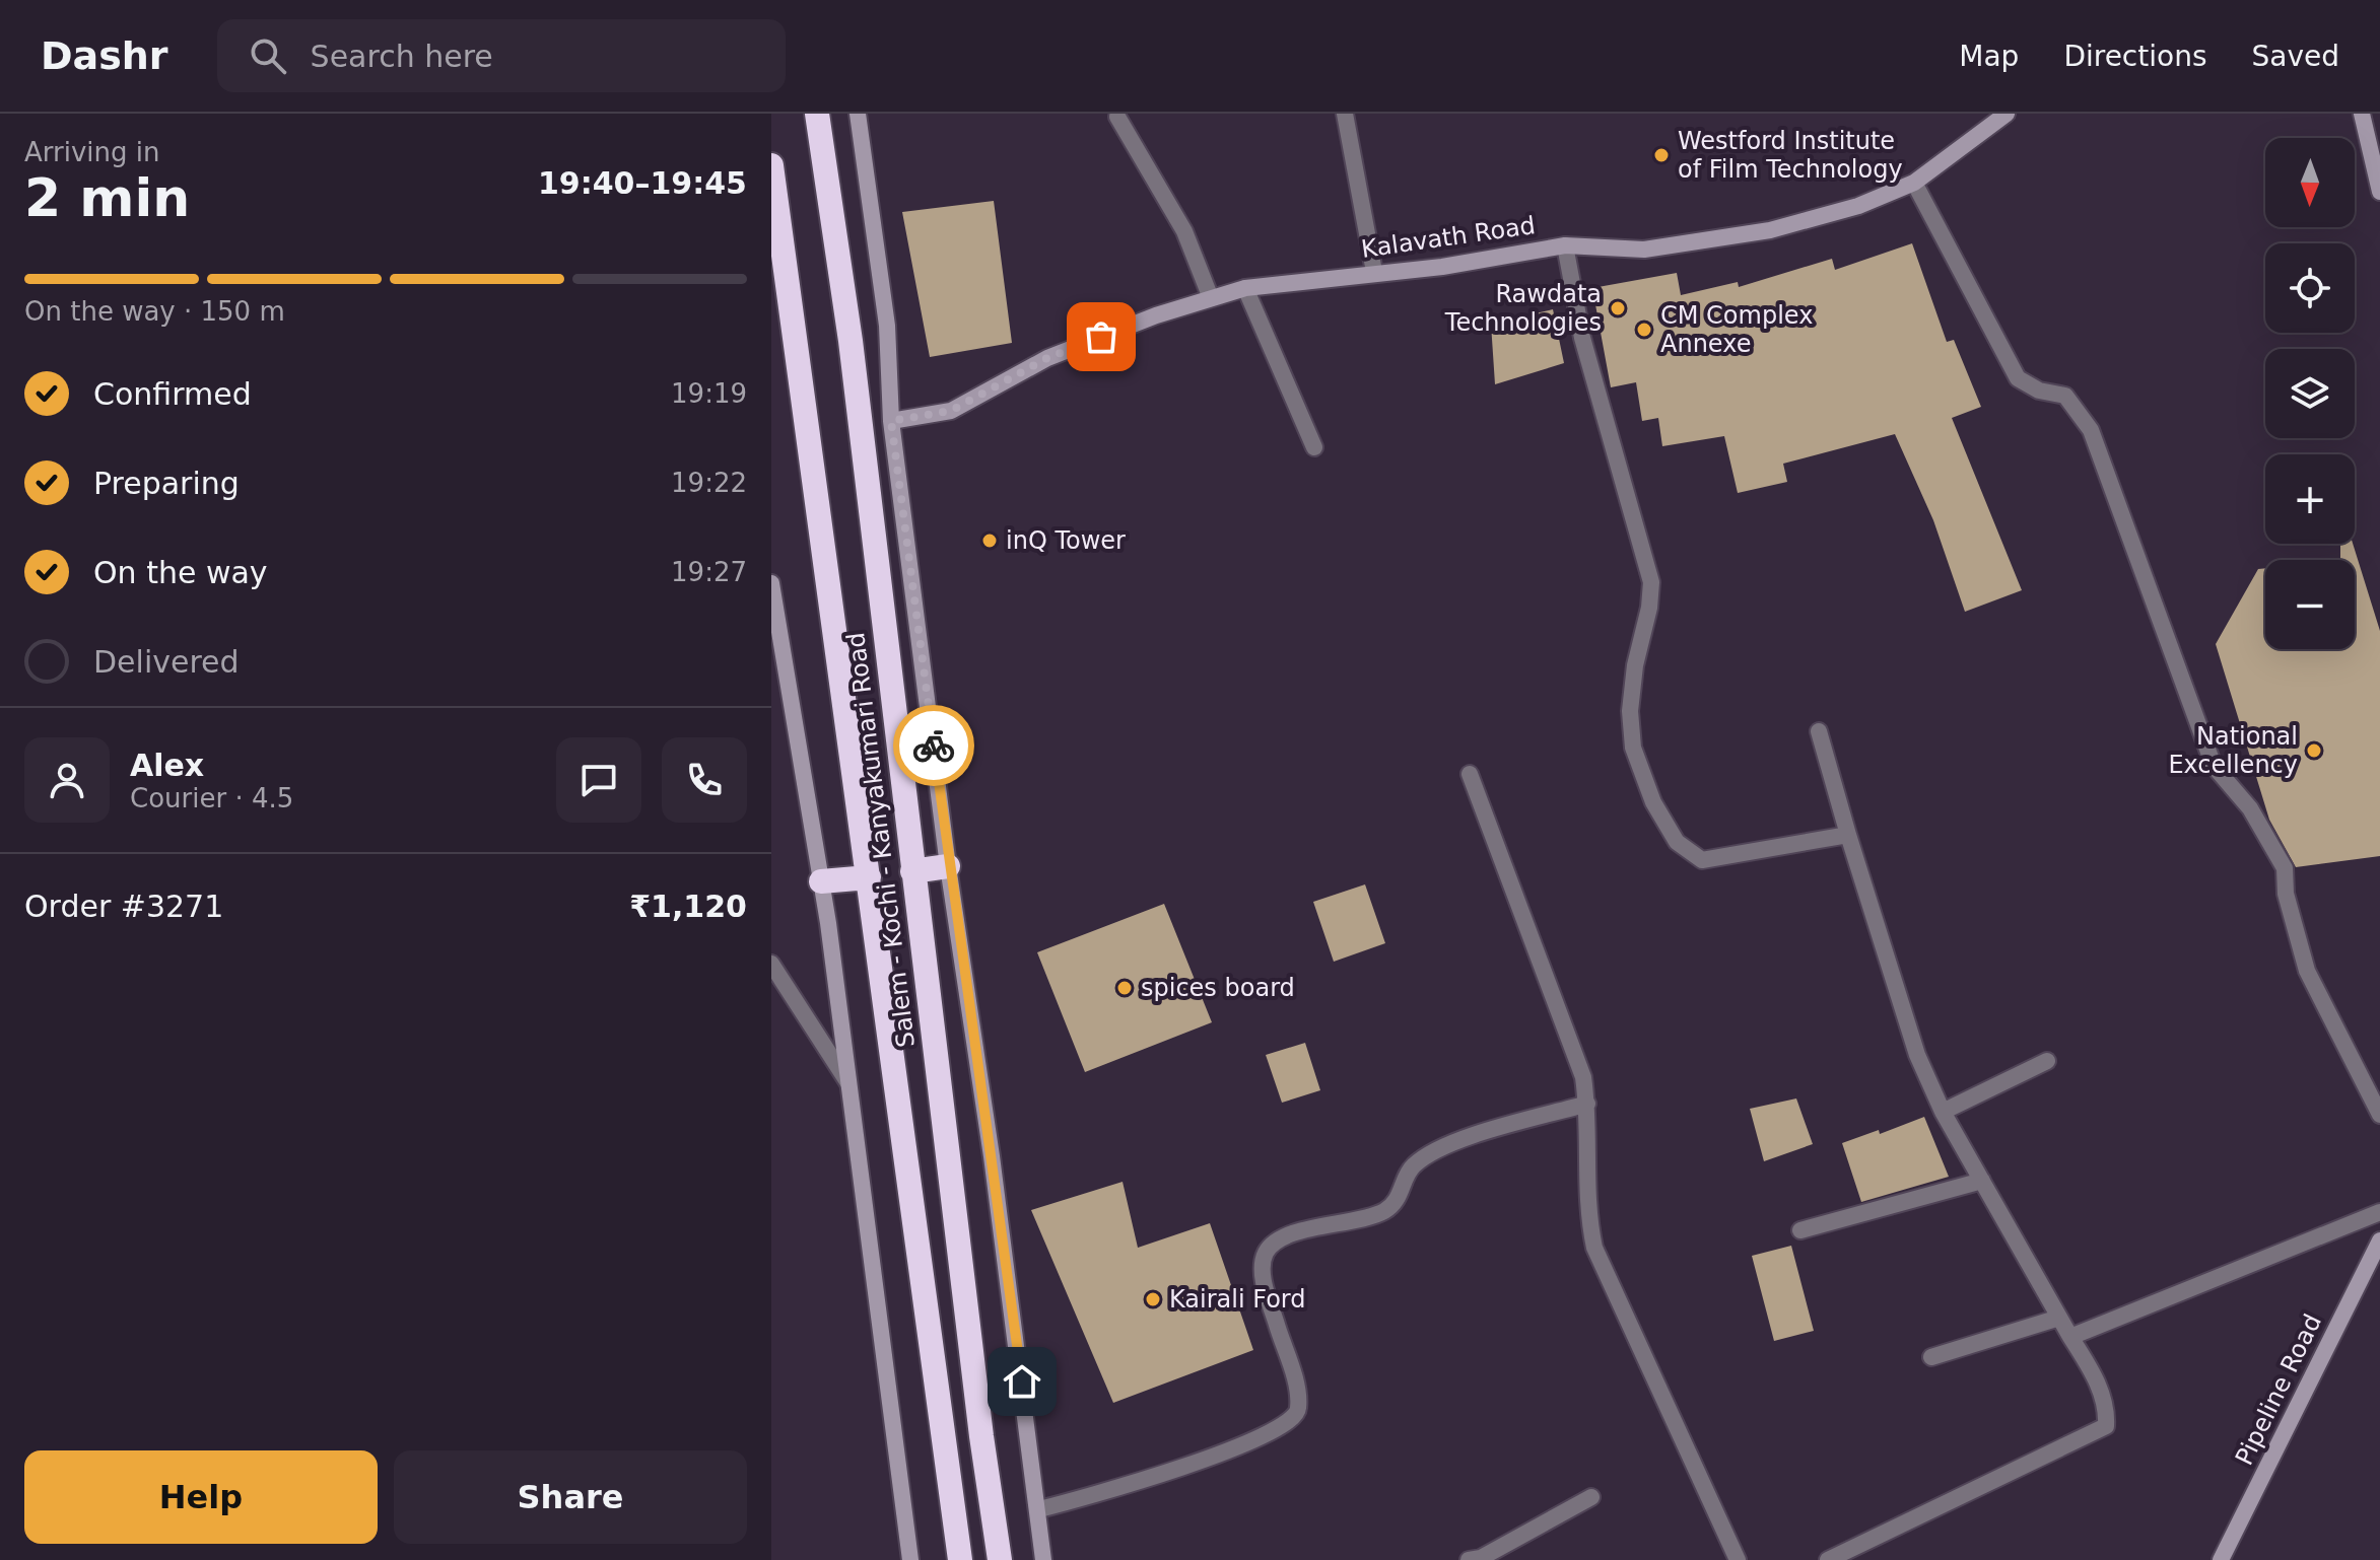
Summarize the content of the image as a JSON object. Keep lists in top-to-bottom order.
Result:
{
  "streets": {
    "highway": ["Salem - Kochi - Kanyakumari Road"],
    "street": ["Kalavath Road", "Pipeline Road"]
  },
  "places": [
    "Westford Institute of Film Technology",
    "Rawdata Technologies",
    "CM Complex Annexe",
    "inQ Tower",
    "National Excellency",
    "spices board",
    "Kairali Ford"
  ],
  "north": "bottom",
  "page": {
    "header": "Dashr",
    "search": "Search here",
    "nav": ["Map", "Directions", "Saved"],
    "heading": ["2 min", "Arriving in", "19:40–19:45"],
    "panel": [
      "Alex",
      "Courier · 4.5",
      "Order #3271",
      "₹1,120"
    ],
    "map_buttons": ["+", "−"],
    "bar": "On the way · 150 m",
    "list": [
      ["Confirmed", "19:19"],
      ["Preparing", "19:22"],
      ["On the way", "19:27"],
      "Delivered"
    ],
    "buttons": ["Help", "Share"]
  }
}
